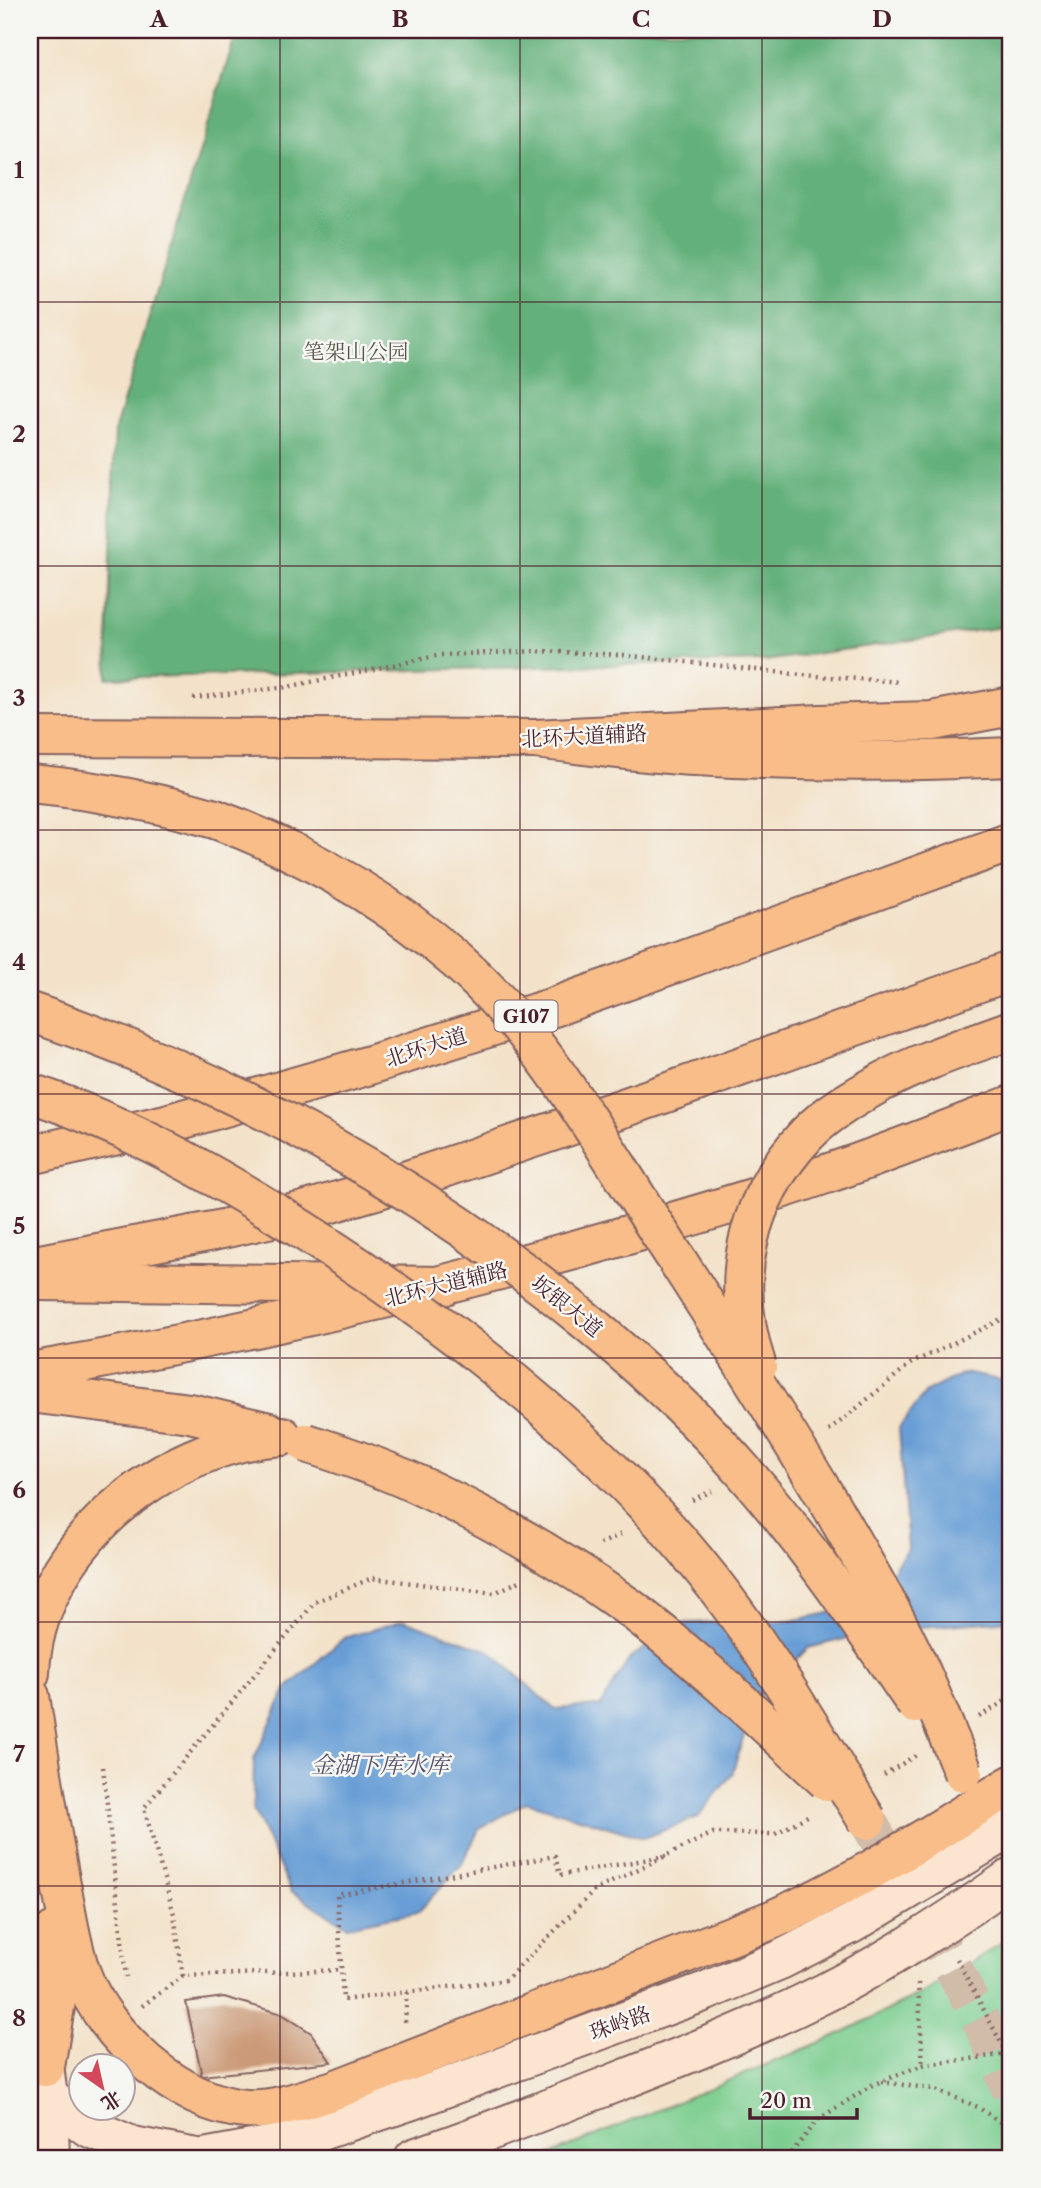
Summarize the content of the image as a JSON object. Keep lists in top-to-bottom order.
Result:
{
  "streets": {
    "main road": [
      "北环大道辅路",
      "G107",
      "北环大道",
      "坂银大道"
    ],
    "street": ["珠岭路"]
  },
  "water": ["金湖下库水库"],
  "parks": ["笔架山公园"],
  "scale_bar": "20 m",
  "north": "bottom right",
  "grid": {
    "columns": [
      "A",
      "B",
      "C",
      "D"
    ],
    "rows": [
      "1",
      "2",
      "3",
      "4",
      "5",
      "6",
      "7",
      "8"
    ]
  }
}
